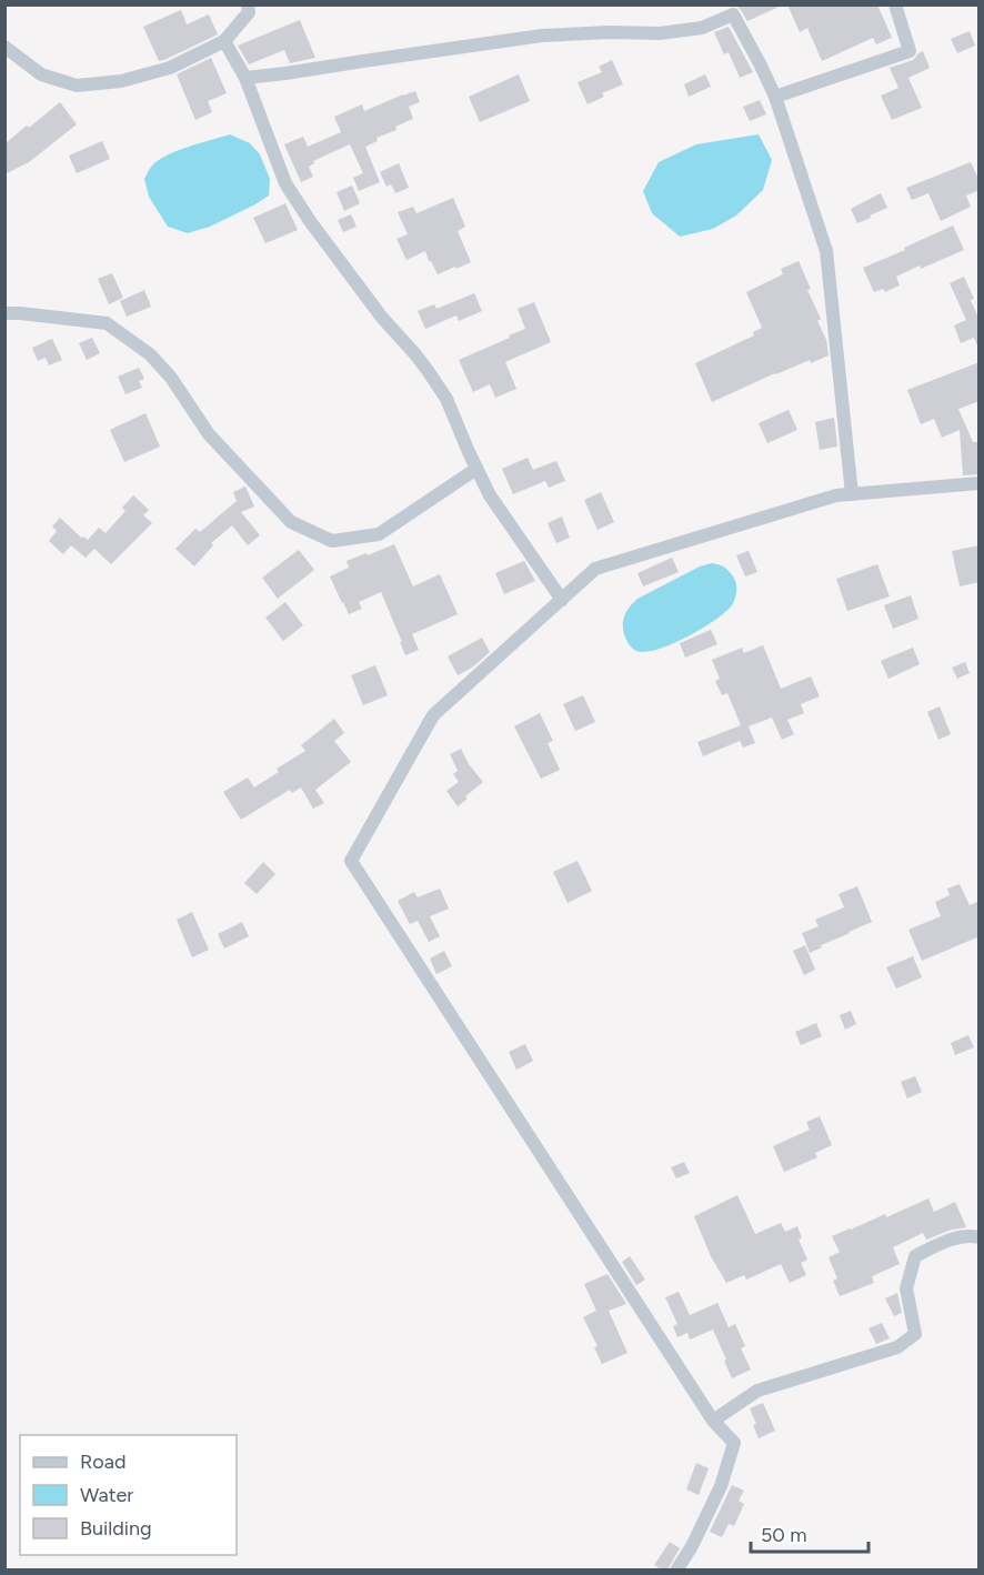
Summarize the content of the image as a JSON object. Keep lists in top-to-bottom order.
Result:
{
  "legend": ["Road", "Water", "Building"],
  "scale_bar": "50 m"
}
